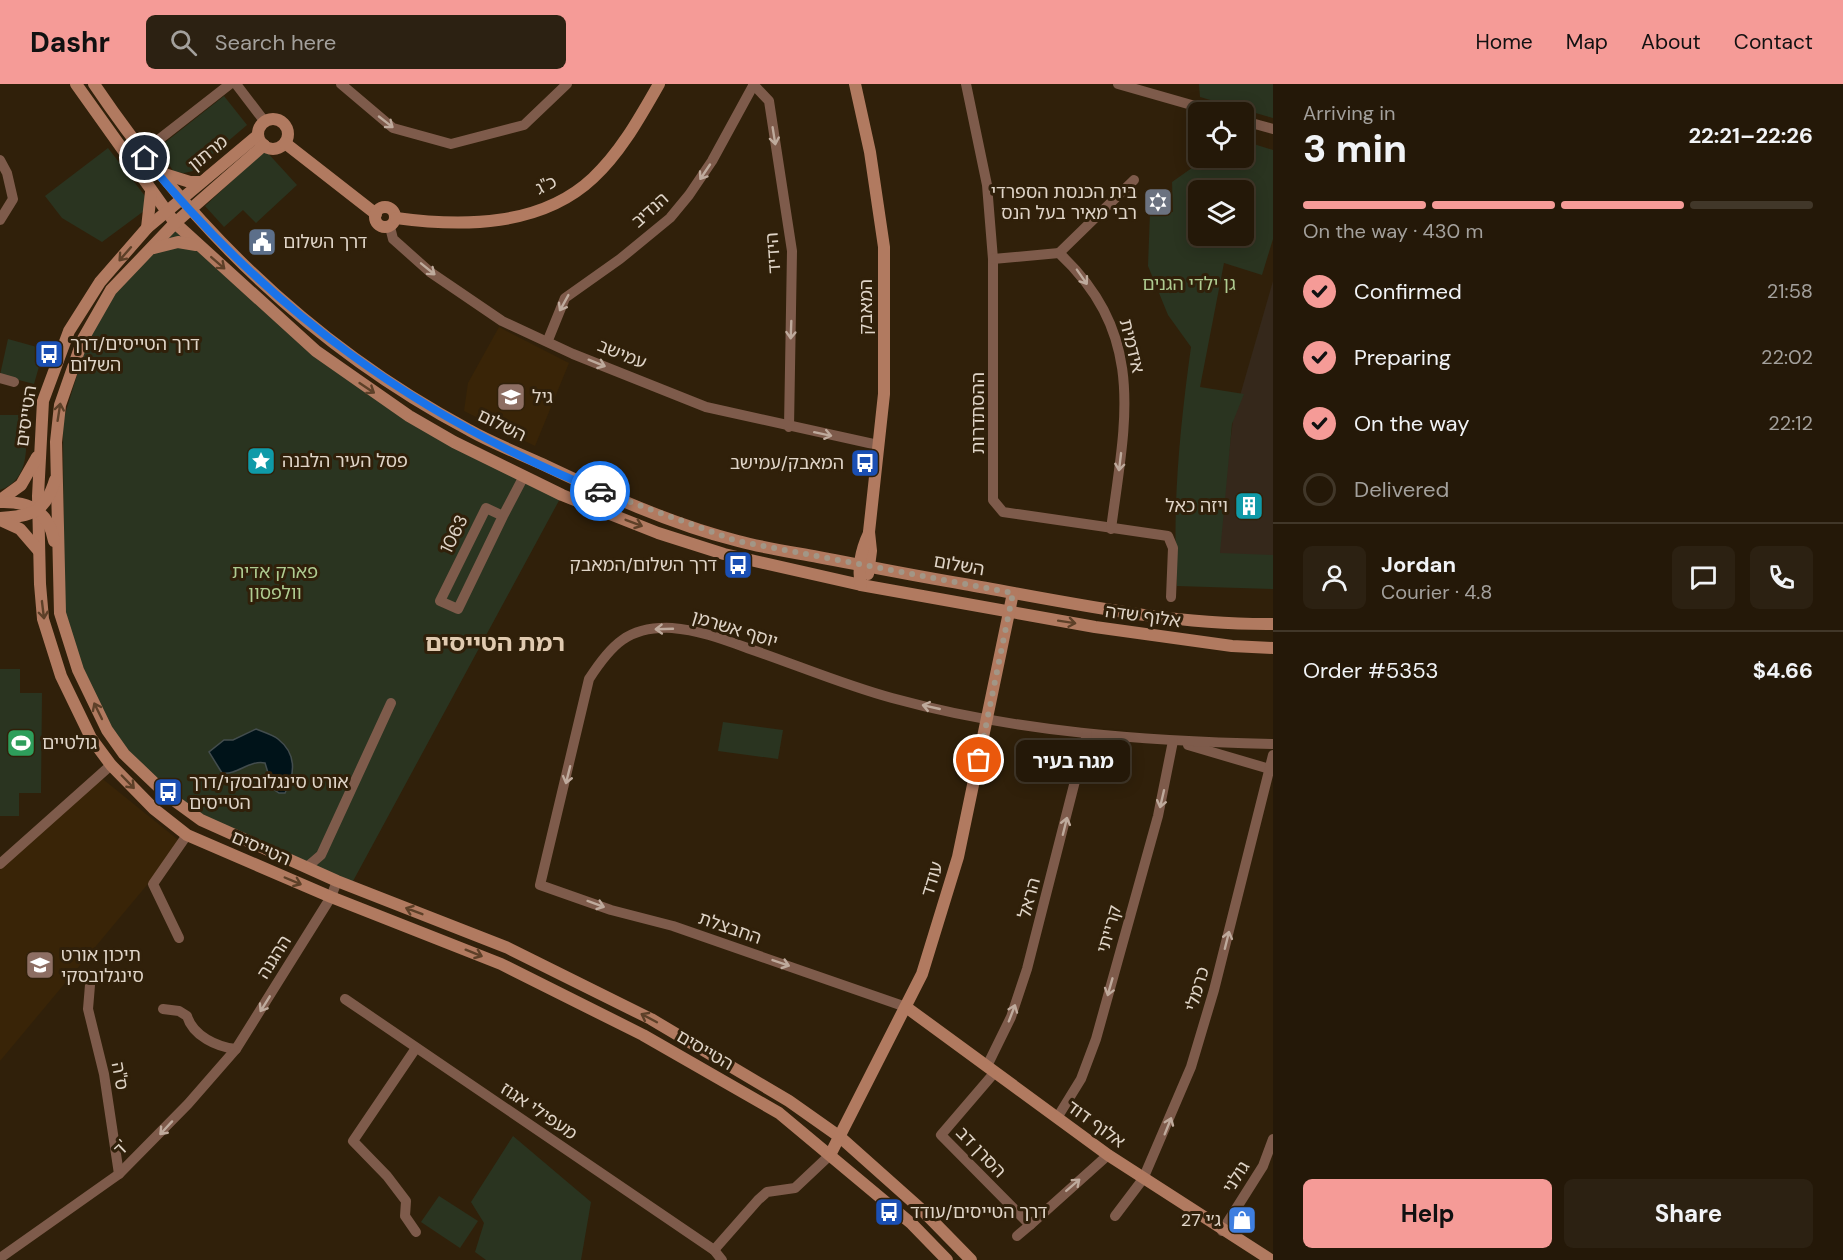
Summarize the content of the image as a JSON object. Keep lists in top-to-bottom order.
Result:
{
  "streets": {
    "main road": [
      "מרתון",
      "כ\"ג",
      "המאבק",
      "הטייסים",
      "השלום",
      "אלוף שדה",
      "עודד",
      "אלוף דוד"
    ],
    "street": [
      "הנדיב",
      "הידיד",
      "אידמית",
      "עמישב",
      "ההסתדרות",
      "1063",
      "יוסף אשרמן",
      "הראל",
      "החבצלת",
      "קרייתי",
      "ההגנה",
      "כרמלי",
      "ס\"ה",
      "מעפילי אגוז",
      "ד'",
      "הסרן דב",
      "גולני"
    ]
  },
  "crossings": [
    ["מרתון", "כ\"ג"],
    ["מרתון", "הטייסים"],
    ["מרתון", "השלום"],
    ["כ\"ג", "עמישב"],
    ["הנדיב", "הידיד"],
    ["הנדיב", "עמישב"],
    ["הידיד", "עמישב"],
    ["המאבק", "עמישב"],
    ["המאבק", "השלום"],
    ["אידמית", "ההסתדרות"],
    ["הטייסים", "השלום"],
    ["הטייסים", "עודד"],
    ["הטייסים", "ההגנה"],
    ["השלום", "אלוף שדה"],
    ["השלום", "עודד"],
    ["אלוף שדה", "עודד"],
    ["יוסף אשרמן", "עודד"],
    ["יוסף אשרמן", "החבצלת"],
    ["עודד", "החבצלת"],
    ["עודד", "אלוף דוד"],
    ["הראל", "אלוף דוד"],
    ["הראל", "הסרן דב"],
    ["החבצלת", "אלוף דוד"],
    ["קרייתי", "אלוף דוד"],
    ["ההגנה", "ד'"],
    ["כרמלי", "אלוף דוד"],
    ["ס\"ה", "ד'"],
    ["אלוף דוד", "הסרן דב"],
    ["אלוף דוד", "גולני"]
  ],
  "one_way": [
    "הנדיב",
    "הידיד",
    "אידמית",
    "עמישב",
    "הראל",
    "החבצלת",
    "קרייתי",
    "ההגנה",
    "כרמלי",
    "ד'"
  ],
  "districts": ["רמת הטייסים"],
  "parks": ["גן ילדי הגנים", "פארק אדית וולפסון"],
  "places": {
    "synagogue": ["בית הכנסת הספרדי רבי מאיר בעל הנס"],
    "public building": ["דרך השלום"],
    "bus stop": [
      "דרך הטייסים/דרך השלום",
      "המאבק/עמישב",
      "דרך השלום/המאבק",
      "אורט סינגלובסקי/דרך הטייסים",
      "דרך הטייסים/עודד"
    ],
    "school or university": ["גיל", "תיכון אורט סינגלובסקי"],
    "place": ["פסל העיר הלבנה"],
    "building": ["ויזה כאל"],
    "sports": ["גולטיים"],
    "other": ["מגה בעיר"],
    "shop": ["ג׳י 27"]
  },
  "page": {
    "header": "Dashr",
    "search": "Search here",
    "nav": [
      "Home",
      "Map",
      "About",
      "Contact"
    ],
    "heading": ["3 min", "Arriving in", "22:21–22:26"],
    "panel": [
      "Jordan",
      "Courier · 4.8",
      "Order #5353",
      "$4.66"
    ],
    "bar": "On the way · 430 m",
    "list": [
      ["Confirmed", "21:58"],
      ["Preparing", "22:02"],
      ["On the way", "22:12"],
      "Delivered"
    ],
    "bubble": "מגה בעיר",
    "buttons": ["Help", "Share"]
  }
}
